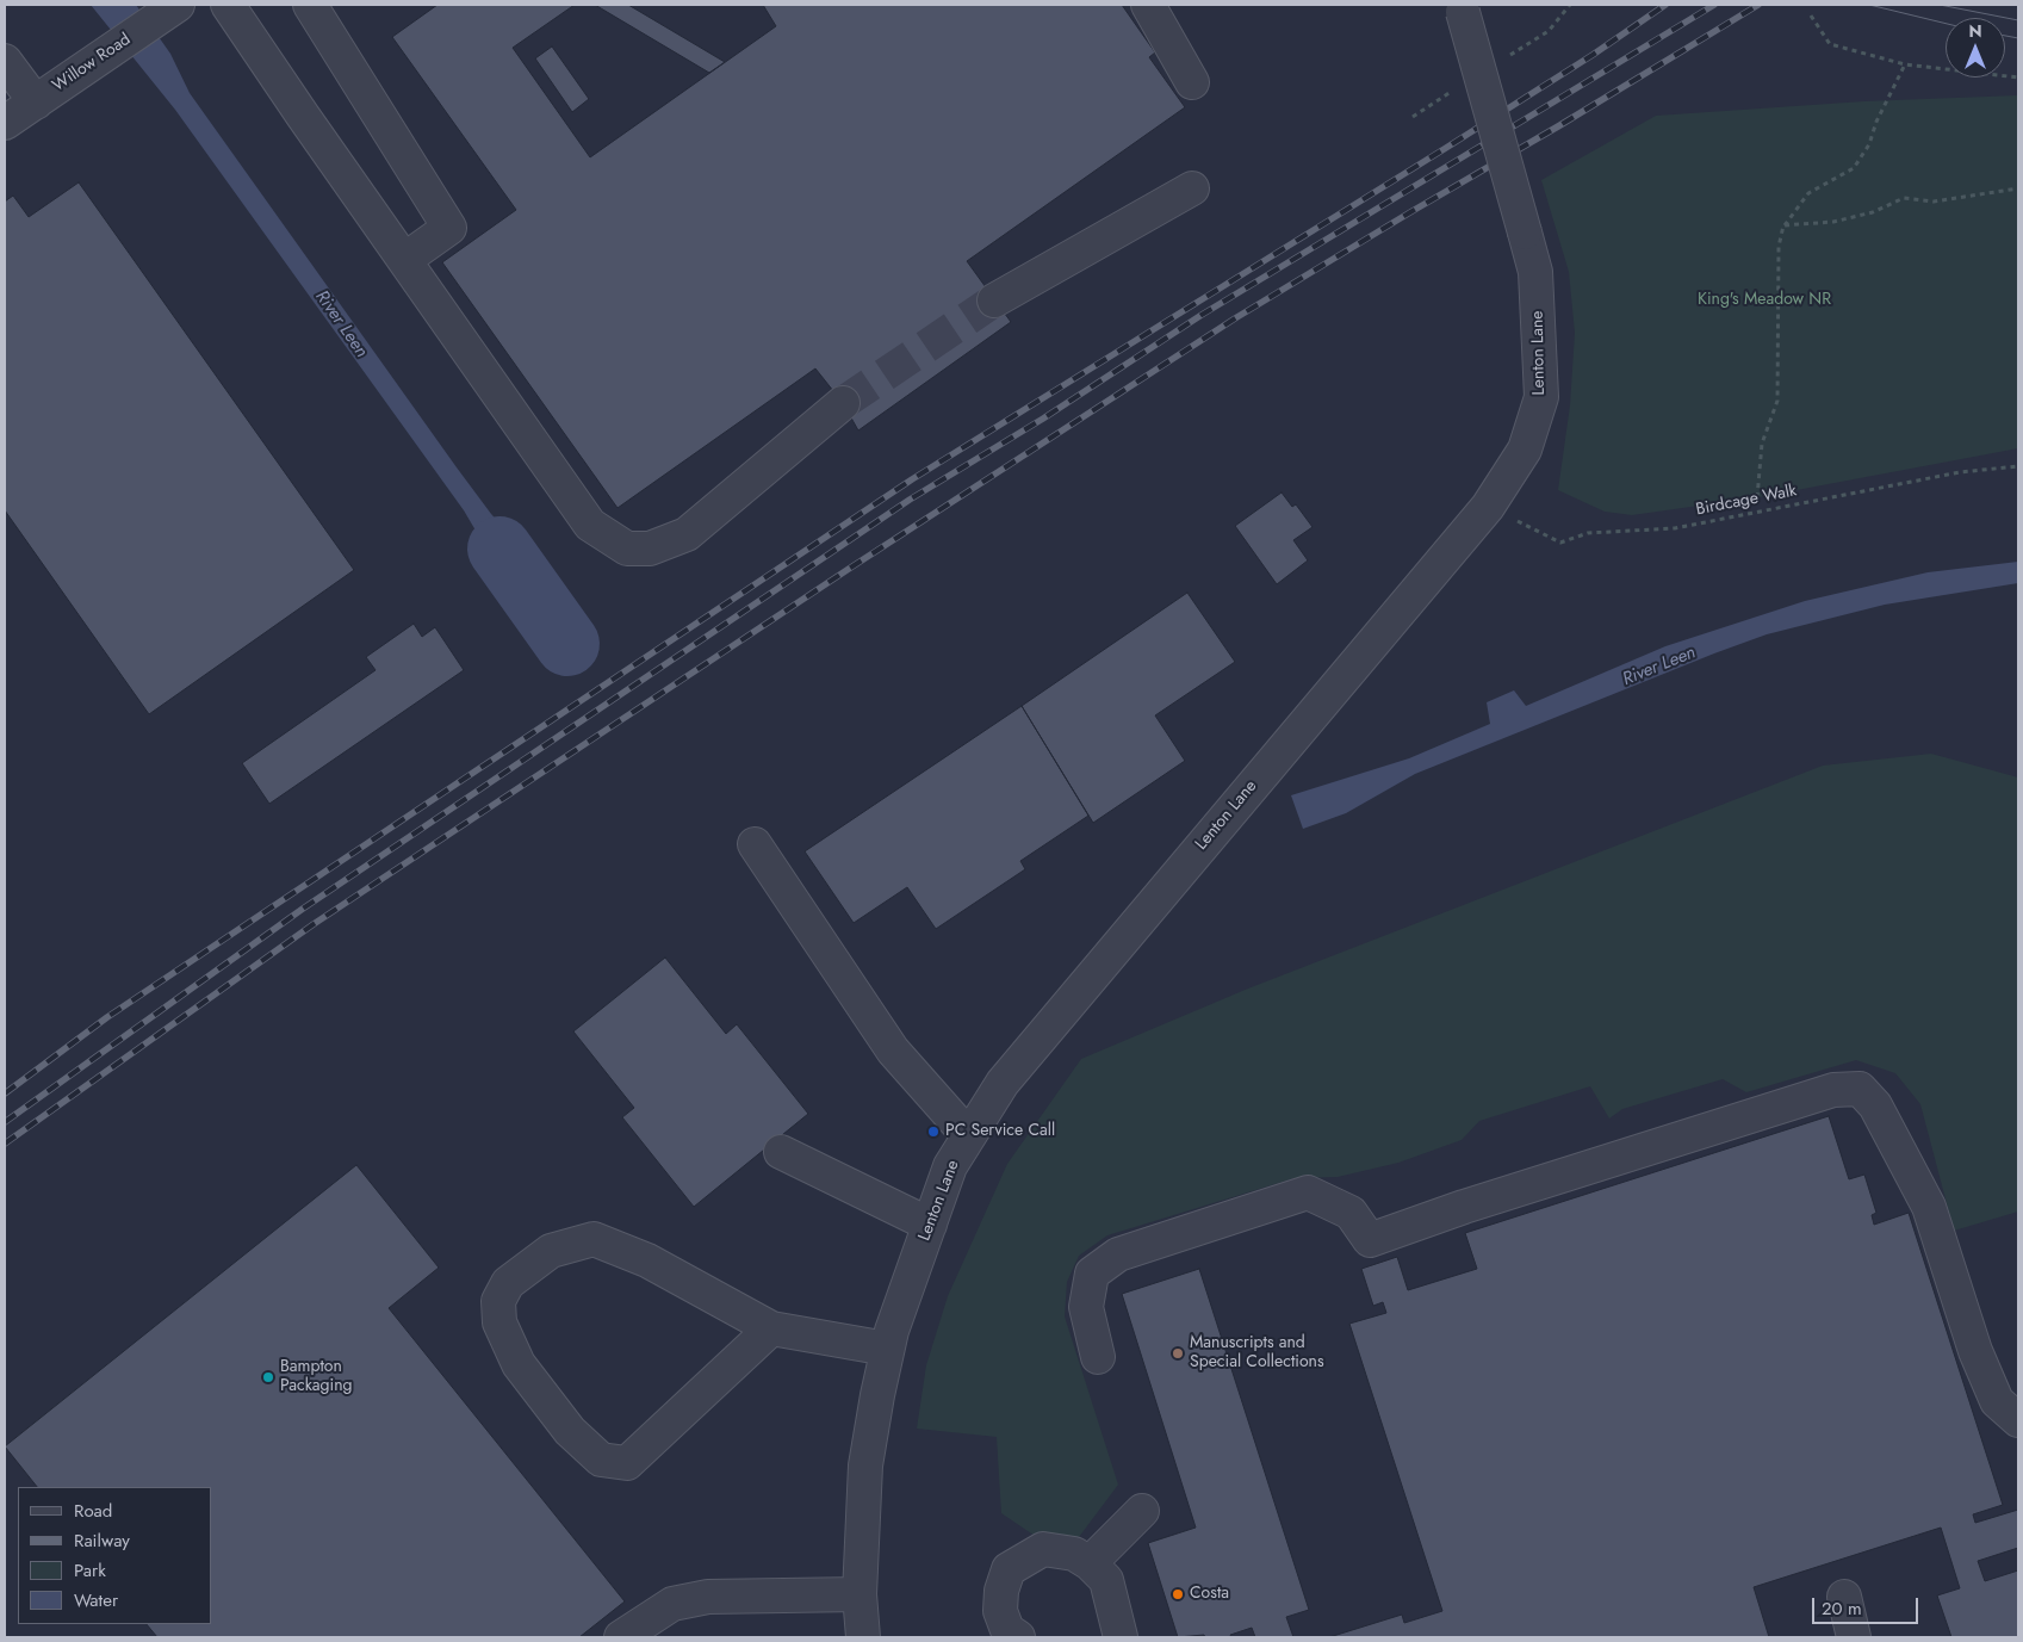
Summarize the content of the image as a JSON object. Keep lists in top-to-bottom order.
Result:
{
  "streets": {
    "street": ["Willow Road", "Lenton Lane"],
    "path": ["Birdcage Walk"]
  },
  "crossings": [
    ["Lenton Lane", "Birdcage Walk"]
  ],
  "water": ["River Leen"],
  "parks": ["King's Meadow NR"],
  "places": [
    "PC Service Call",
    "Manuscripts and Special Collections",
    "Bampton Packaging",
    "Costa"
  ],
  "legend": [
    "Road",
    "Railway",
    "Park",
    "Water"
  ],
  "scale_bar": "20 m",
  "north": "top"
}
